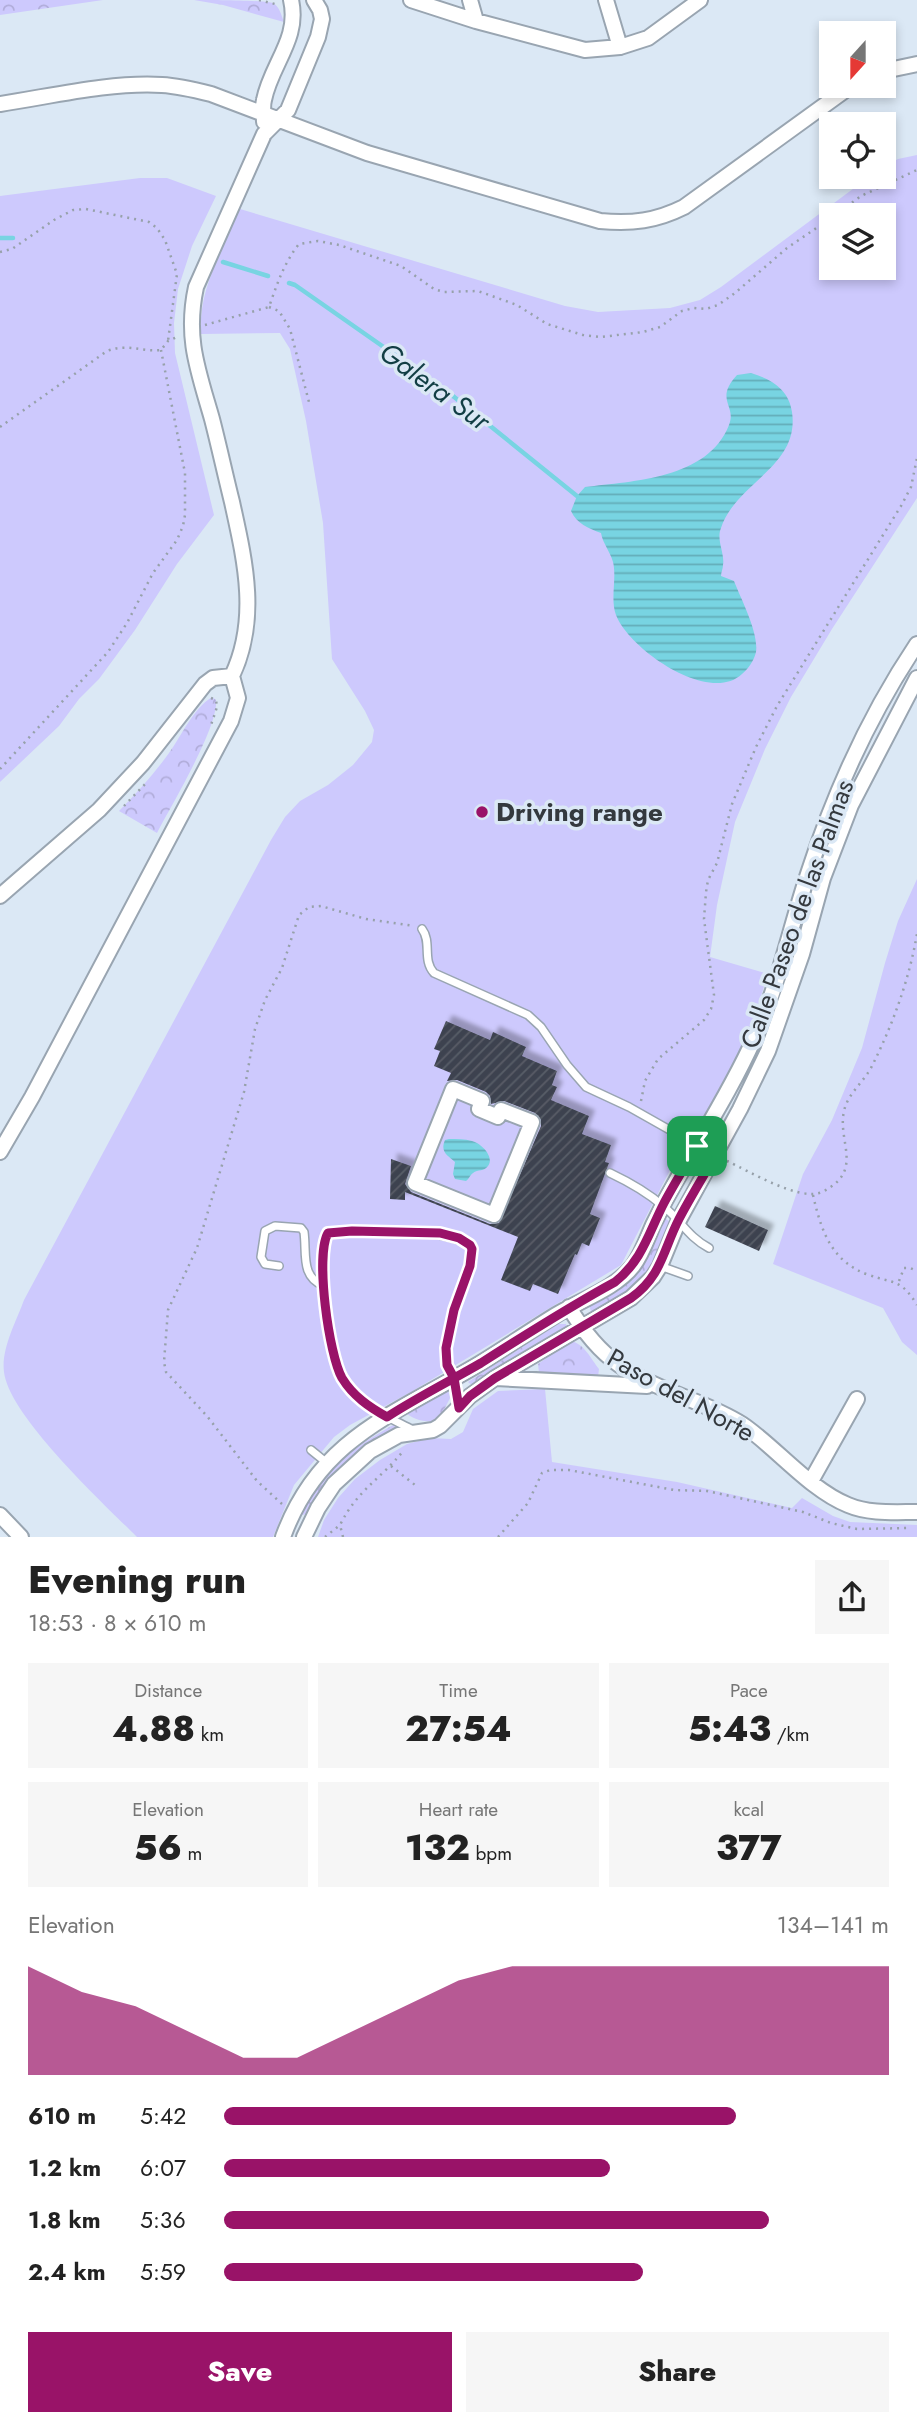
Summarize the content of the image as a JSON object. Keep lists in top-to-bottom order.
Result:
{
  "streets": {
    "street": ["Calle Paseo de las Palmas", "Paso del Norte"]
  },
  "crossings": [
    ["Calle Paseo de las Palmas", "Paso del Norte"]
  ],
  "water": ["Galera Sur"],
  "places": ["Driving range"],
  "north": "bottom",
  "page": {
    "heading": ["Evening run", "18:53 · 8 × 610 m"],
    "stats": [
      ["Distance", "4.88 km"],
      ["Time", "27:54"],
      ["Pace", "5:43 /km"],
      ["Elevation", "56 m"],
      ["Heart rate", "132 bpm"],
      ["kcal", "377"]
    ],
    "chart": ["Elevation", "134–141 m"],
    "list": [
      {
        "name": "610 m",
        "note": "5:42"
      },
      {
        "name": "1.2 km",
        "note": "6:07"
      },
      {
        "name": "1.8 km",
        "note": "5:36"
      },
      {
        "name": "2.4 km",
        "note": "5:59"
      }
    ],
    "buttons": ["Save", "Share"]
  }
}
